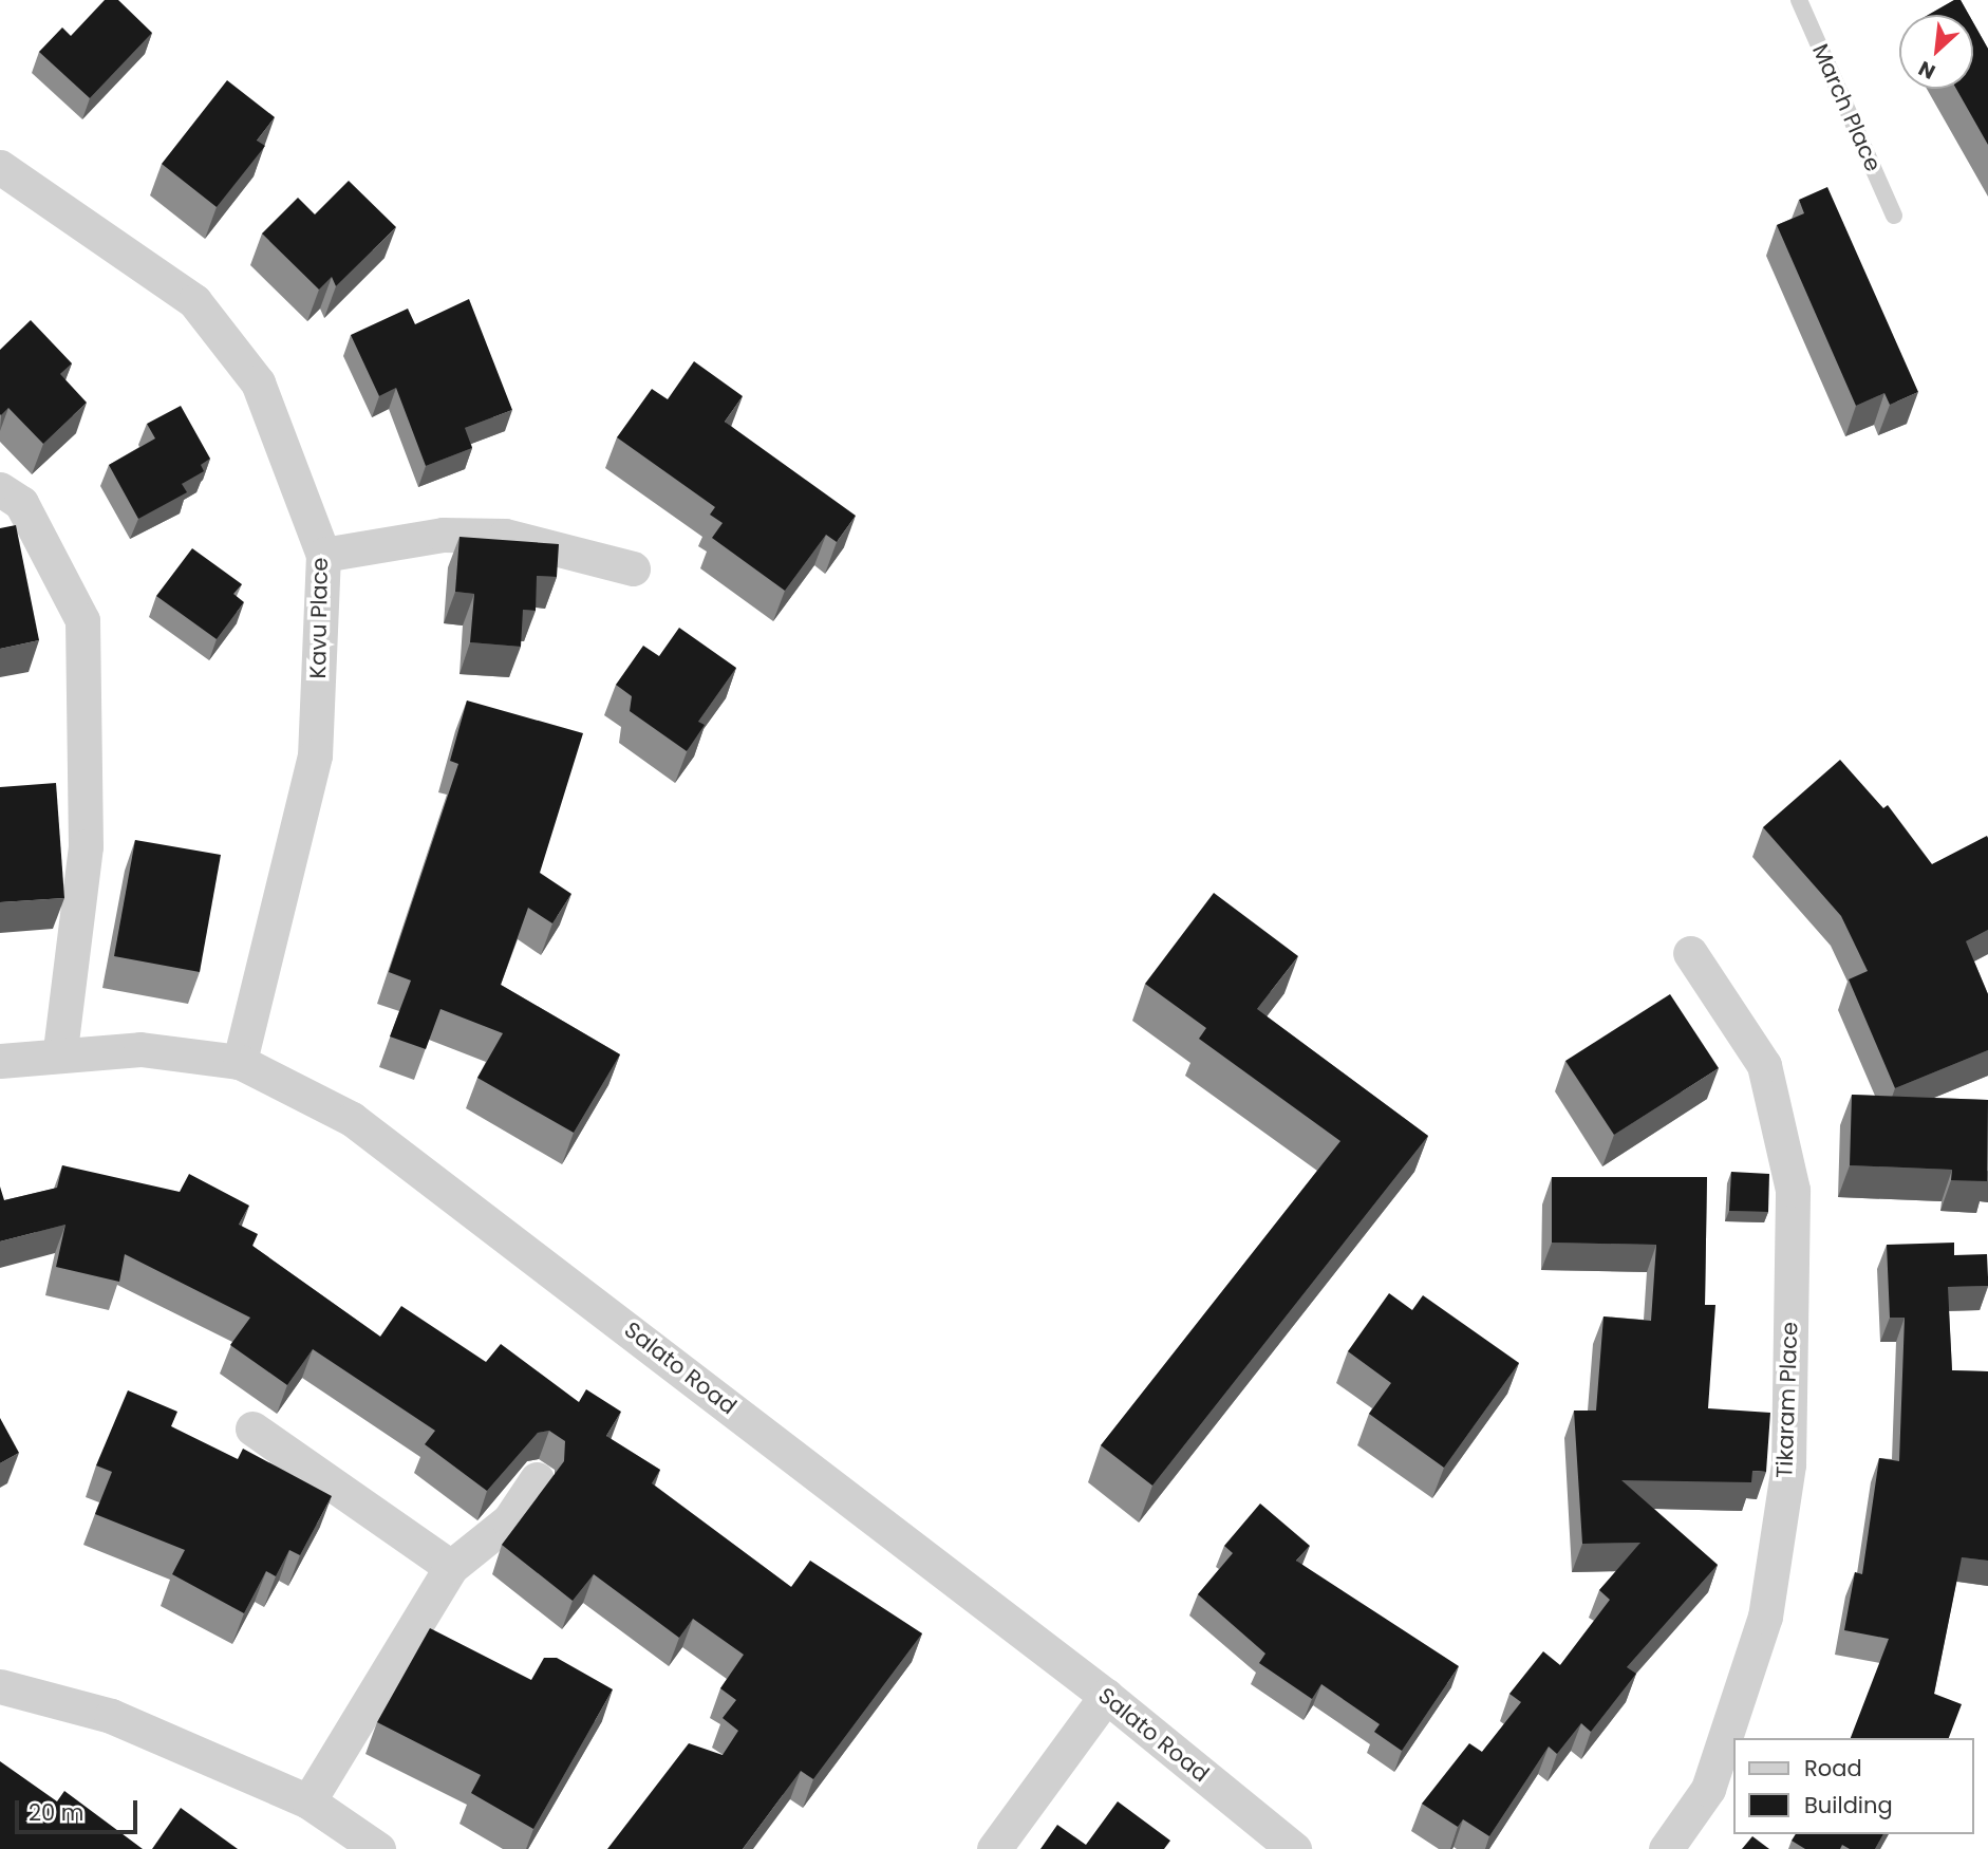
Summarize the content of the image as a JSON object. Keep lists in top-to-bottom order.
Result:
{
  "streets": {
    "street": ["Kavu Place", "Salato Road", "Tikaram Place"],
    "lane": ["March Place"]
  },
  "crossings": [
    ["Kavu Place", "Salato Road"]
  ],
  "legend": ["Road", "Building"],
  "scale_bar": "20 m",
  "north": "bottom left"
}
